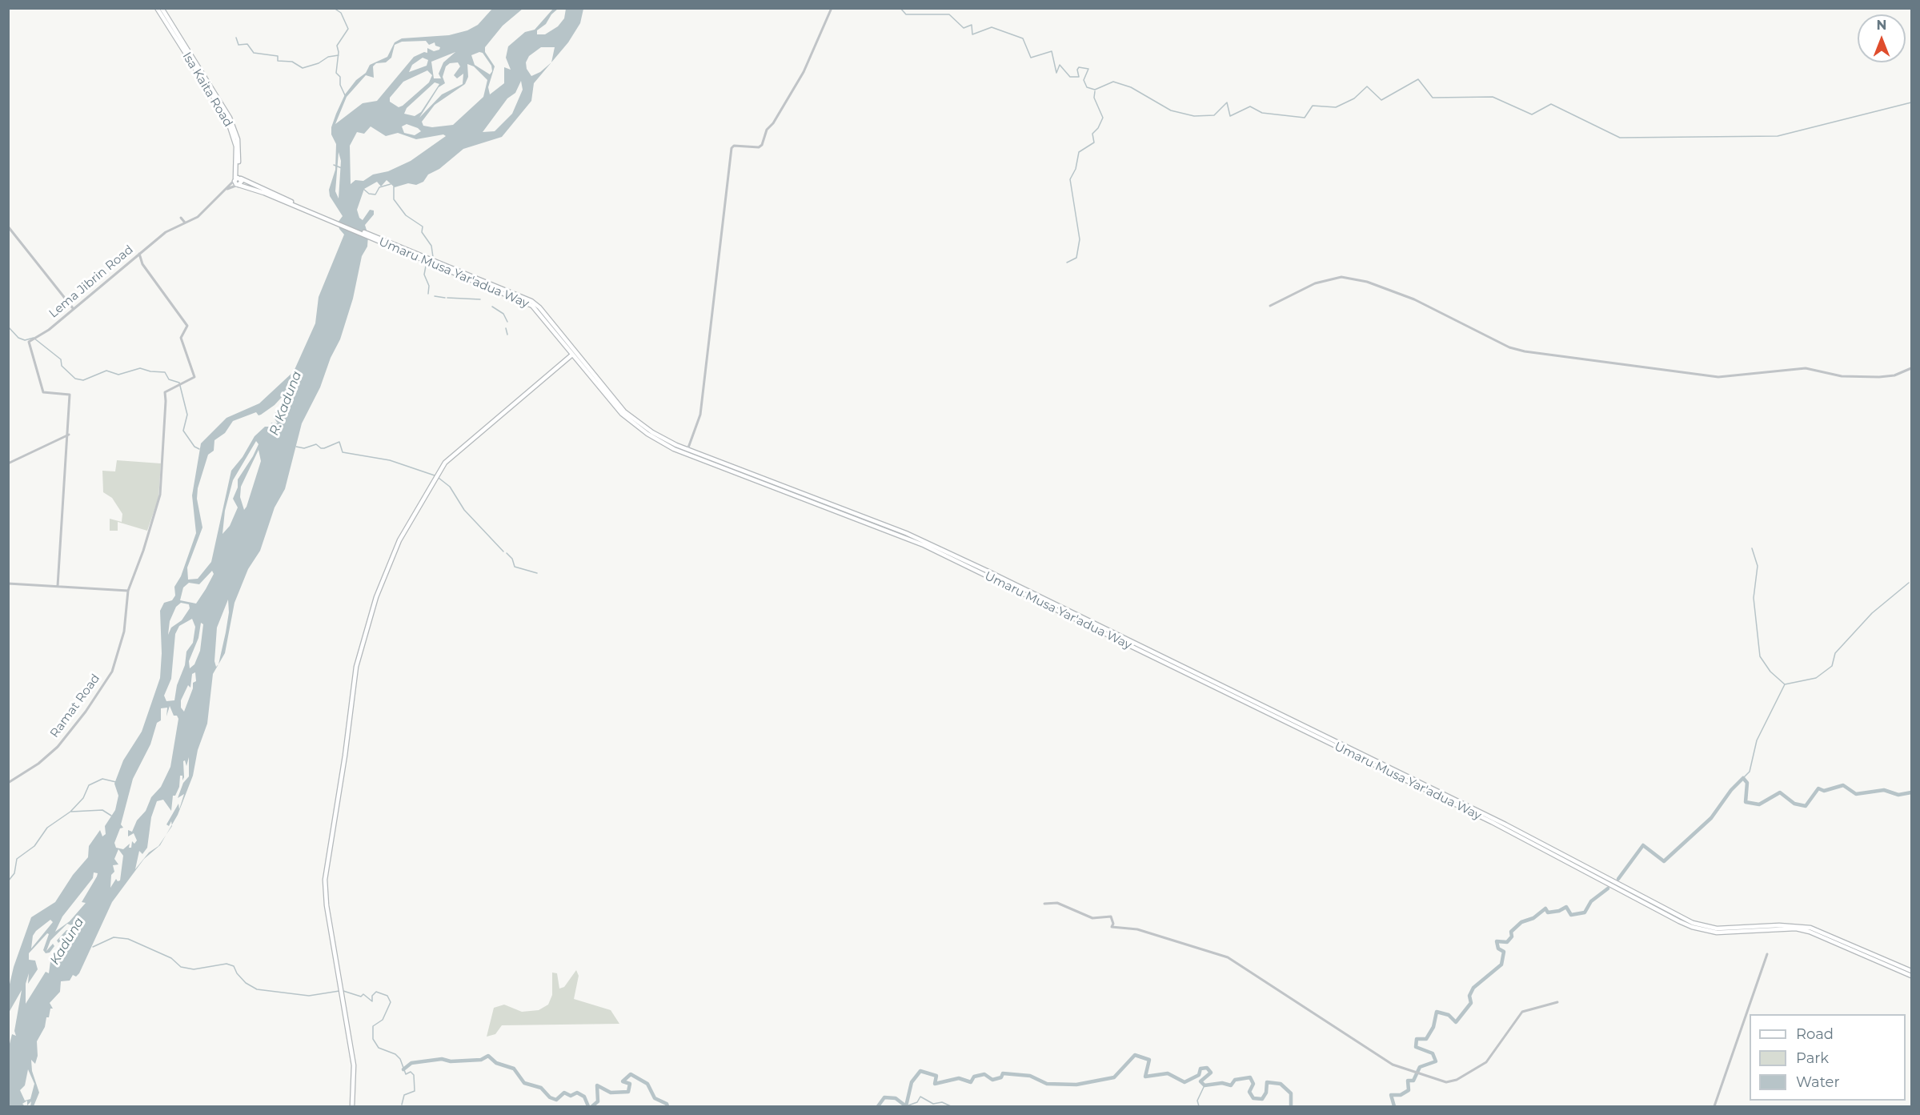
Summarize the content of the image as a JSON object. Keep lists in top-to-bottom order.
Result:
{
  "streets": {
    "main road": ["Isa Kaita Road", "Umaru Musa Yar'adua Way"],
    "street": ["Lema Jibrin Road", "Ramat Road"]
  },
  "crossings": [
    ["Isa Kaita Road", "Umaru Musa Yar'adua Way"],
    ["Lema Jibrin Road", "Ramat Road"]
  ],
  "water": ["R. Kaduna", "Kaduna"],
  "legend": ["Road", "Park", "Water"],
  "north": "top"
}
